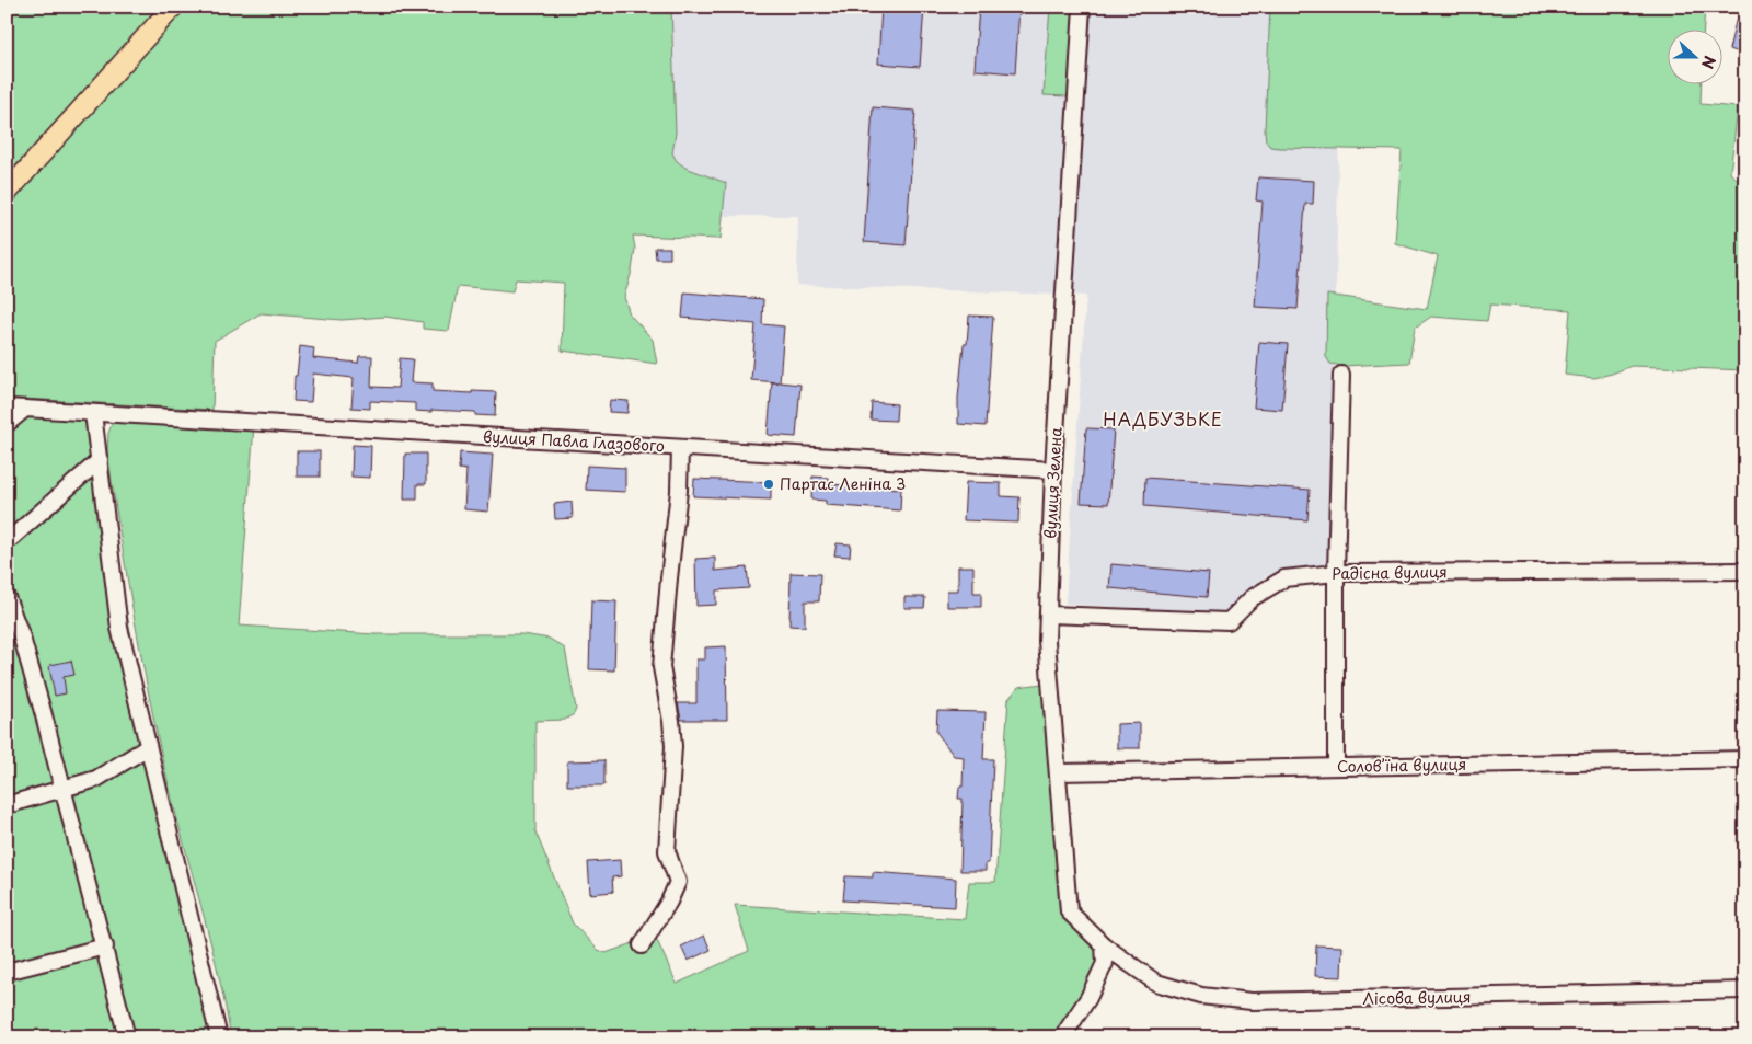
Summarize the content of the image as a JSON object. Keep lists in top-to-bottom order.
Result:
{
  "streets": {
    "street": [
      "вулиця Павла Глазового",
      "вулиця Зелена",
      "Радісна вулиця",
      "Соловʼїна вулиця",
      "Лісова вулиця"
    ]
  },
  "crossings": [
    ["вулиця Павла Глазового", "вулиця Зелена"],
    ["вулиця Зелена", "Радісна вулиця"],
    ["вулиця Зелена", "Соловʼїна вулиця"],
    ["вулиця Зелена", "Лісова вулиця"]
  ],
  "districts": ["НАДБУЗЬКЕ"],
  "places": ["Партас Леніна 3"],
  "north": "right"
}
